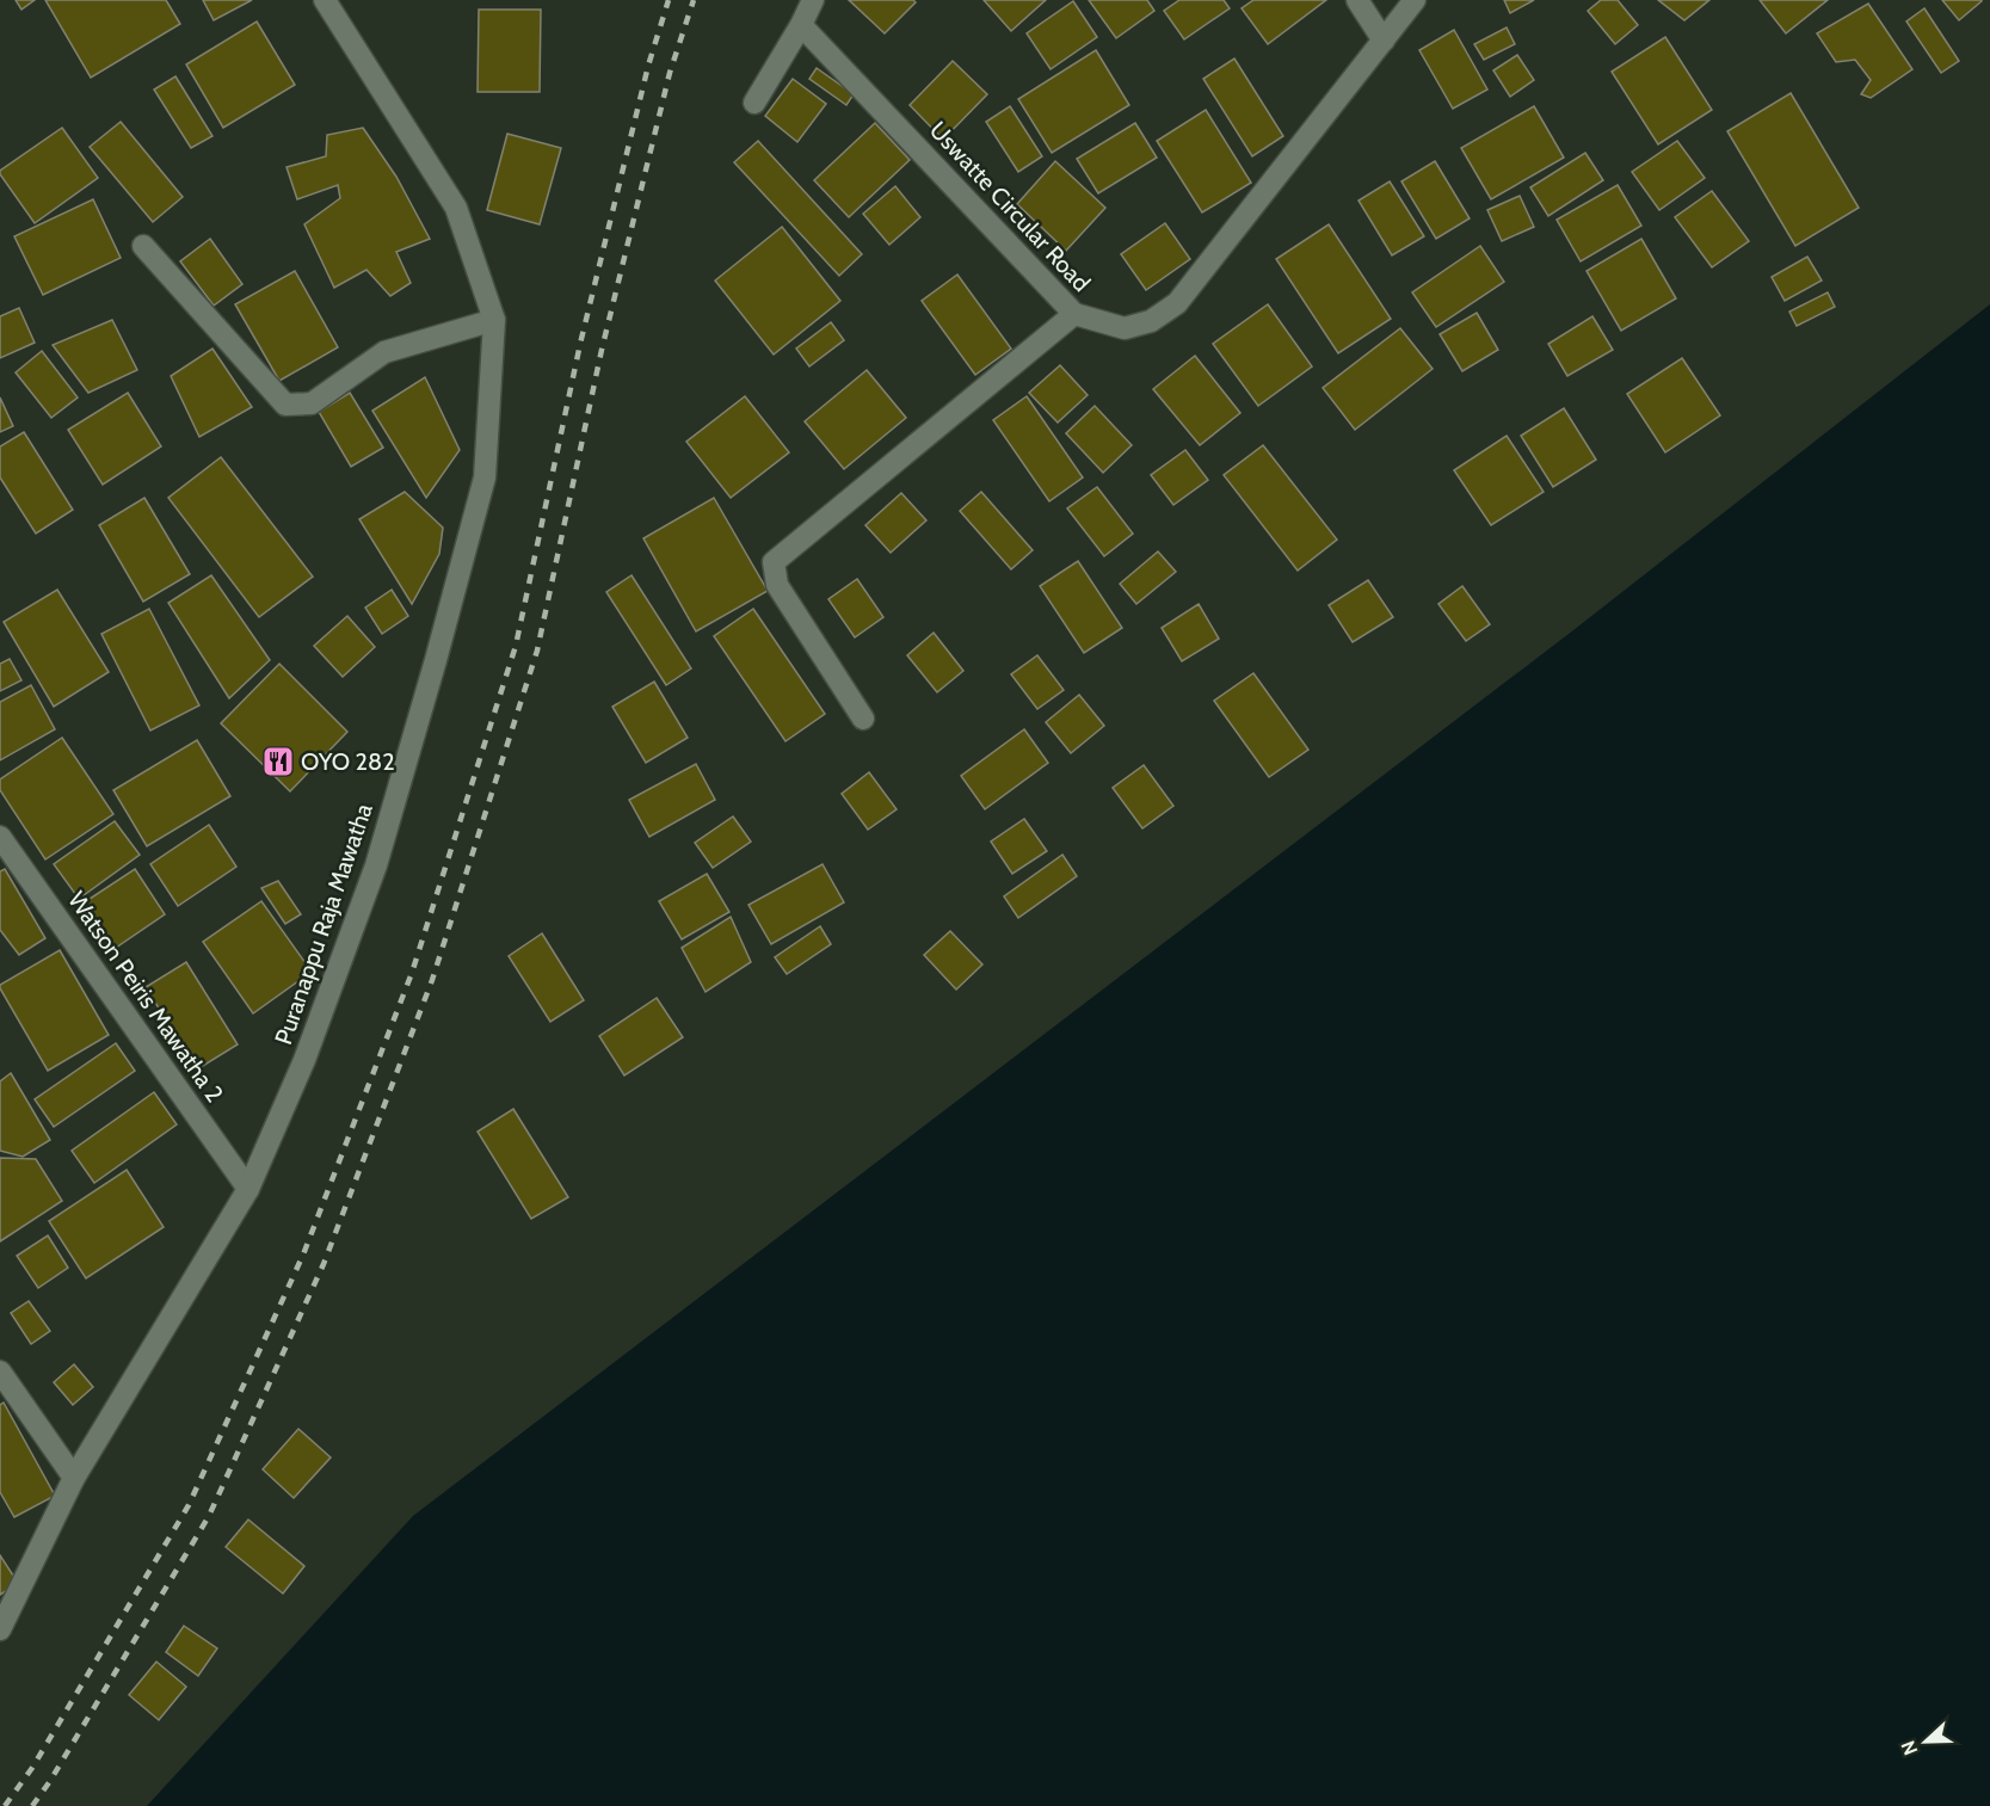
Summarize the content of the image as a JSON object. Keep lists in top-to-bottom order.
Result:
{
  "streets": {
    "street": ["Uswatte Circular Road", "Puranappu Raja Mawatha", "Watson Peiris Mawatha 2"]
  },
  "crossings": [
    ["Puranappu Raja Mawatha", "Watson Peiris Mawatha 2"]
  ],
  "places": {
    "restaurant": ["OYO 282"]
  },
  "north": "left"
}
